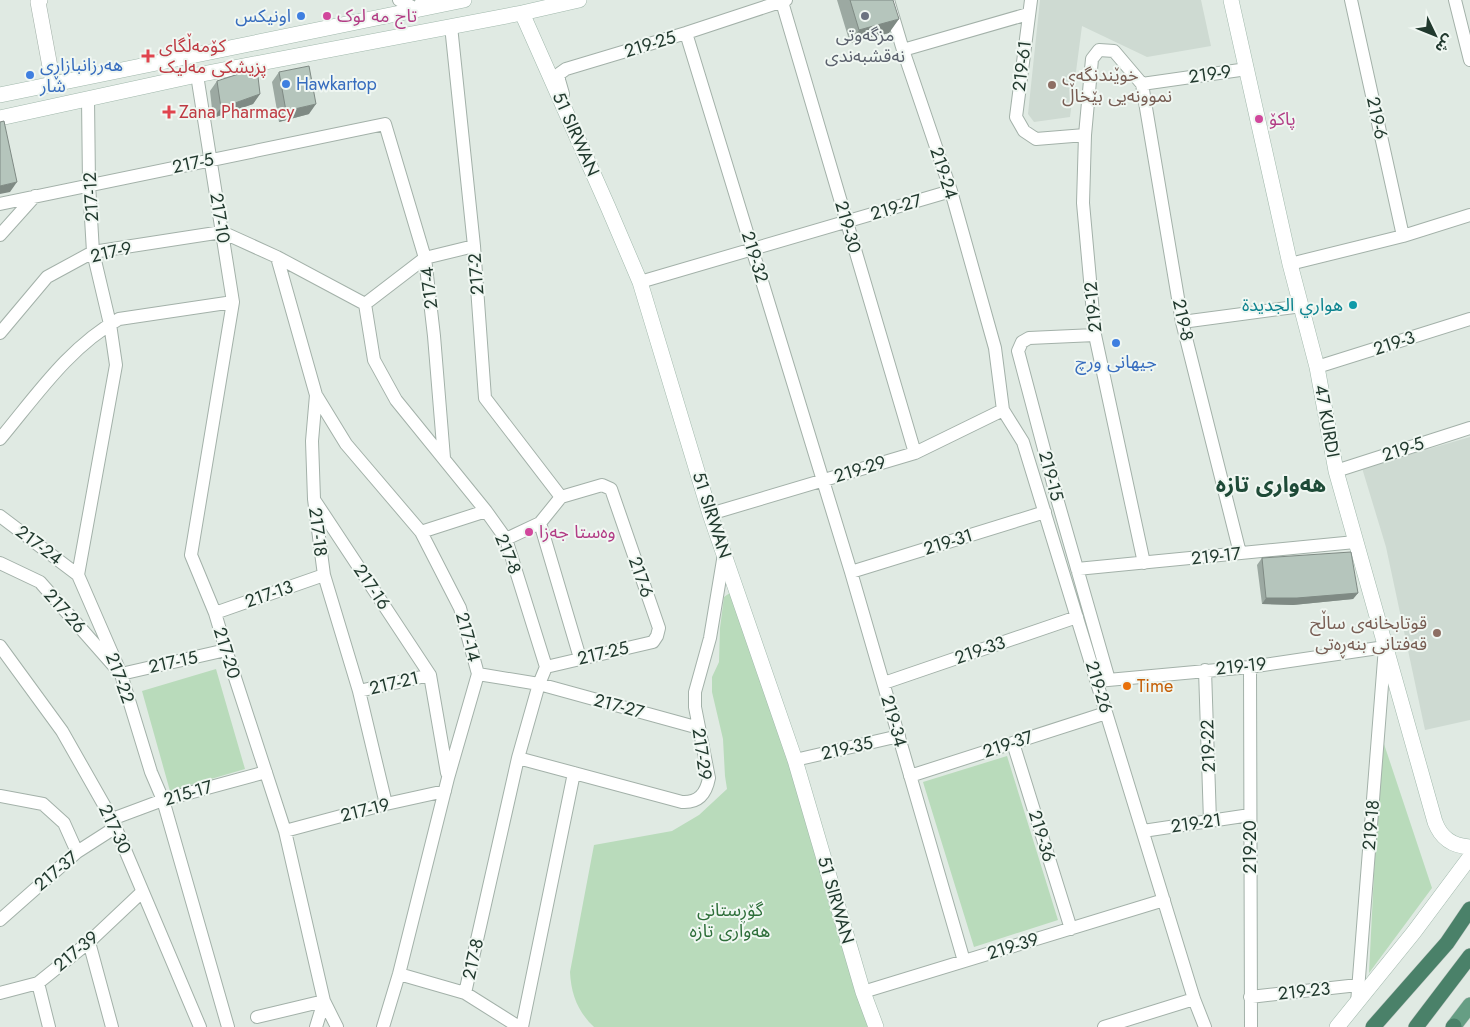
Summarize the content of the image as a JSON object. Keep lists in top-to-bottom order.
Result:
{
  "streets": {
    "main road": ["51 SIRWAN", "47 KURDI"],
    "street": [
      "219-25",
      "219-61",
      "219-9",
      "219-6",
      "217-5",
      "219-24",
      "217-12",
      "219-27",
      "217-10",
      "219-30",
      "217-9",
      "219-32",
      "217-2",
      "217-4",
      "219-12",
      "219-8",
      "219-3",
      "219-5",
      "219-29",
      "219-15",
      "217-18",
      "219-31",
      "217-24",
      "217-8",
      "219-17",
      "217-6",
      "217-16",
      "217-13",
      "217-26",
      "217-14",
      "219-33",
      "217-20",
      "217-25",
      "217-15",
      "219-19",
      "217-22",
      "217-21",
      "219-26",
      "217-27",
      "219-34",
      "219-37",
      "219-22",
      "219-35",
      "217-29",
      "215-17",
      "217-19",
      "219-21",
      "219-18",
      "217-30",
      "219-36",
      "219-20",
      "217-37",
      "219-39",
      "217-39",
      "219-23"
    ]
  },
  "crossings": [
    ["219-25", "51 SIRWAN"],
    ["219-25", "219-30"],
    ["219-25", "219-32"],
    ["219-61", "219-12"],
    ["219-9", "219-12"],
    ["219-9", "219-8"],
    ["219-9", "47 KURDI"],
    ["51 SIRWAN", "219-27"],
    ["51 SIRWAN", "219-29"],
    ["51 SIRWAN", "219-35"],
    ["51 SIRWAN", "217-29"],
    ["51 SIRWAN", "219-39"],
    ["217-5", "217-12"],
    ["217-5", "217-10"],
    ["217-5", "217-4"],
    ["219-24", "219-27"],
    ["219-24", "219-26"],
    ["217-12", "217-9"],
    ["219-27", "219-30"],
    ["219-27", "219-32"],
    ["217-10", "217-9"],
    ["217-10", "217-20"],
    ["219-30", "219-29"],
    ["219-32", "219-29"],
    ["219-32", "219-34"],
    ["217-2", "217-6"],
    ["217-4", "217-8"],
    ["219-12", "219-8"],
    ["219-12", "219-15"],
    ["219-12", "219-17"],
    ["219-8", "219-17"],
    ["219-3", "47 KURDI"],
    ["47 KURDI", "219-5"],
    ["47 KURDI", "219-17"],
    ["47 KURDI", "219-19"],
    ["47 KURDI", "219-18"],
    ["219-29", "219-26"],
    ["219-29", "219-34"],
    ["219-15", "219-17"],
    ["219-15", "219-19"],
    ["219-15", "219-26"],
    ["217-18", "217-16"],
    ["217-18", "217-13"],
    ["217-18", "217-14"],
    ["217-18", "217-21"],
    ["217-18", "217-19"],
    ["219-31", "219-26"],
    ["219-31", "219-34"],
    ["217-24", "217-22"],
    ["217-8", "217-25"],
    ["217-8", "217-27"],
    ["217-8", "217-29"],
    ["217-6", "217-25"],
    ["217-16", "217-21"],
    ["217-13", "217-20"],
    ["217-26", "217-15"],
    ["217-26", "217-22"],
    ["217-14", "217-27"],
    ["217-14", "217-19"],
    ["219-33", "219-26"],
    ["219-33", "219-34"],
    ["217-20", "217-15"],
    ["217-20", "215-17"],
    ["217-20", "217-19"],
    ["217-15", "217-22"],
    ["219-19", "219-26"],
    ["219-19", "219-22"],
    ["219-19", "219-18"],
    ["219-19", "219-20"],
    ["217-22", "215-17"],
    ["219-26", "219-37"],
    ["219-26", "219-21"],
    ["219-26", "219-39"],
    ["217-27", "217-29"],
    ["219-34", "219-37"],
    ["219-34", "219-35"],
    ["219-34", "219-39"],
    ["219-37", "219-36"],
    ["219-22", "219-21"],
    ["215-17", "217-30"],
    ["215-17", "217-37"],
    ["219-21", "219-20"],
    ["219-18", "219-23"],
    ["217-30", "217-37"],
    ["217-30", "217-39"],
    ["219-36", "219-39"],
    ["219-20", "219-23"]
  ],
  "districts": ["هەواری تازە"],
  "parks": ["گۆڕستانی هەواری تازە"],
  "places": {
    "other": [
      "اونيكس",
      "تاج مه لوک",
      "مزگەوتی نەقشبەندی",
      "هەرزانبازاڕی شار",
      "Hawkartop",
      "خوێندنگەی نموونەیی بێخاڵ",
      "پاکۆ",
      "هواري الجديدة",
      "جیهانی ورچ",
      "وەستا جەزا",
      "قوتابخانەی ساڵح قەفتانی بنەڕەتی",
      "Time"
    ],
    "health": ["کۆمەڵگای پزیشکی مەلیک", "Zana Pharmacy"]
  },
  "north": "bottom right"
}
